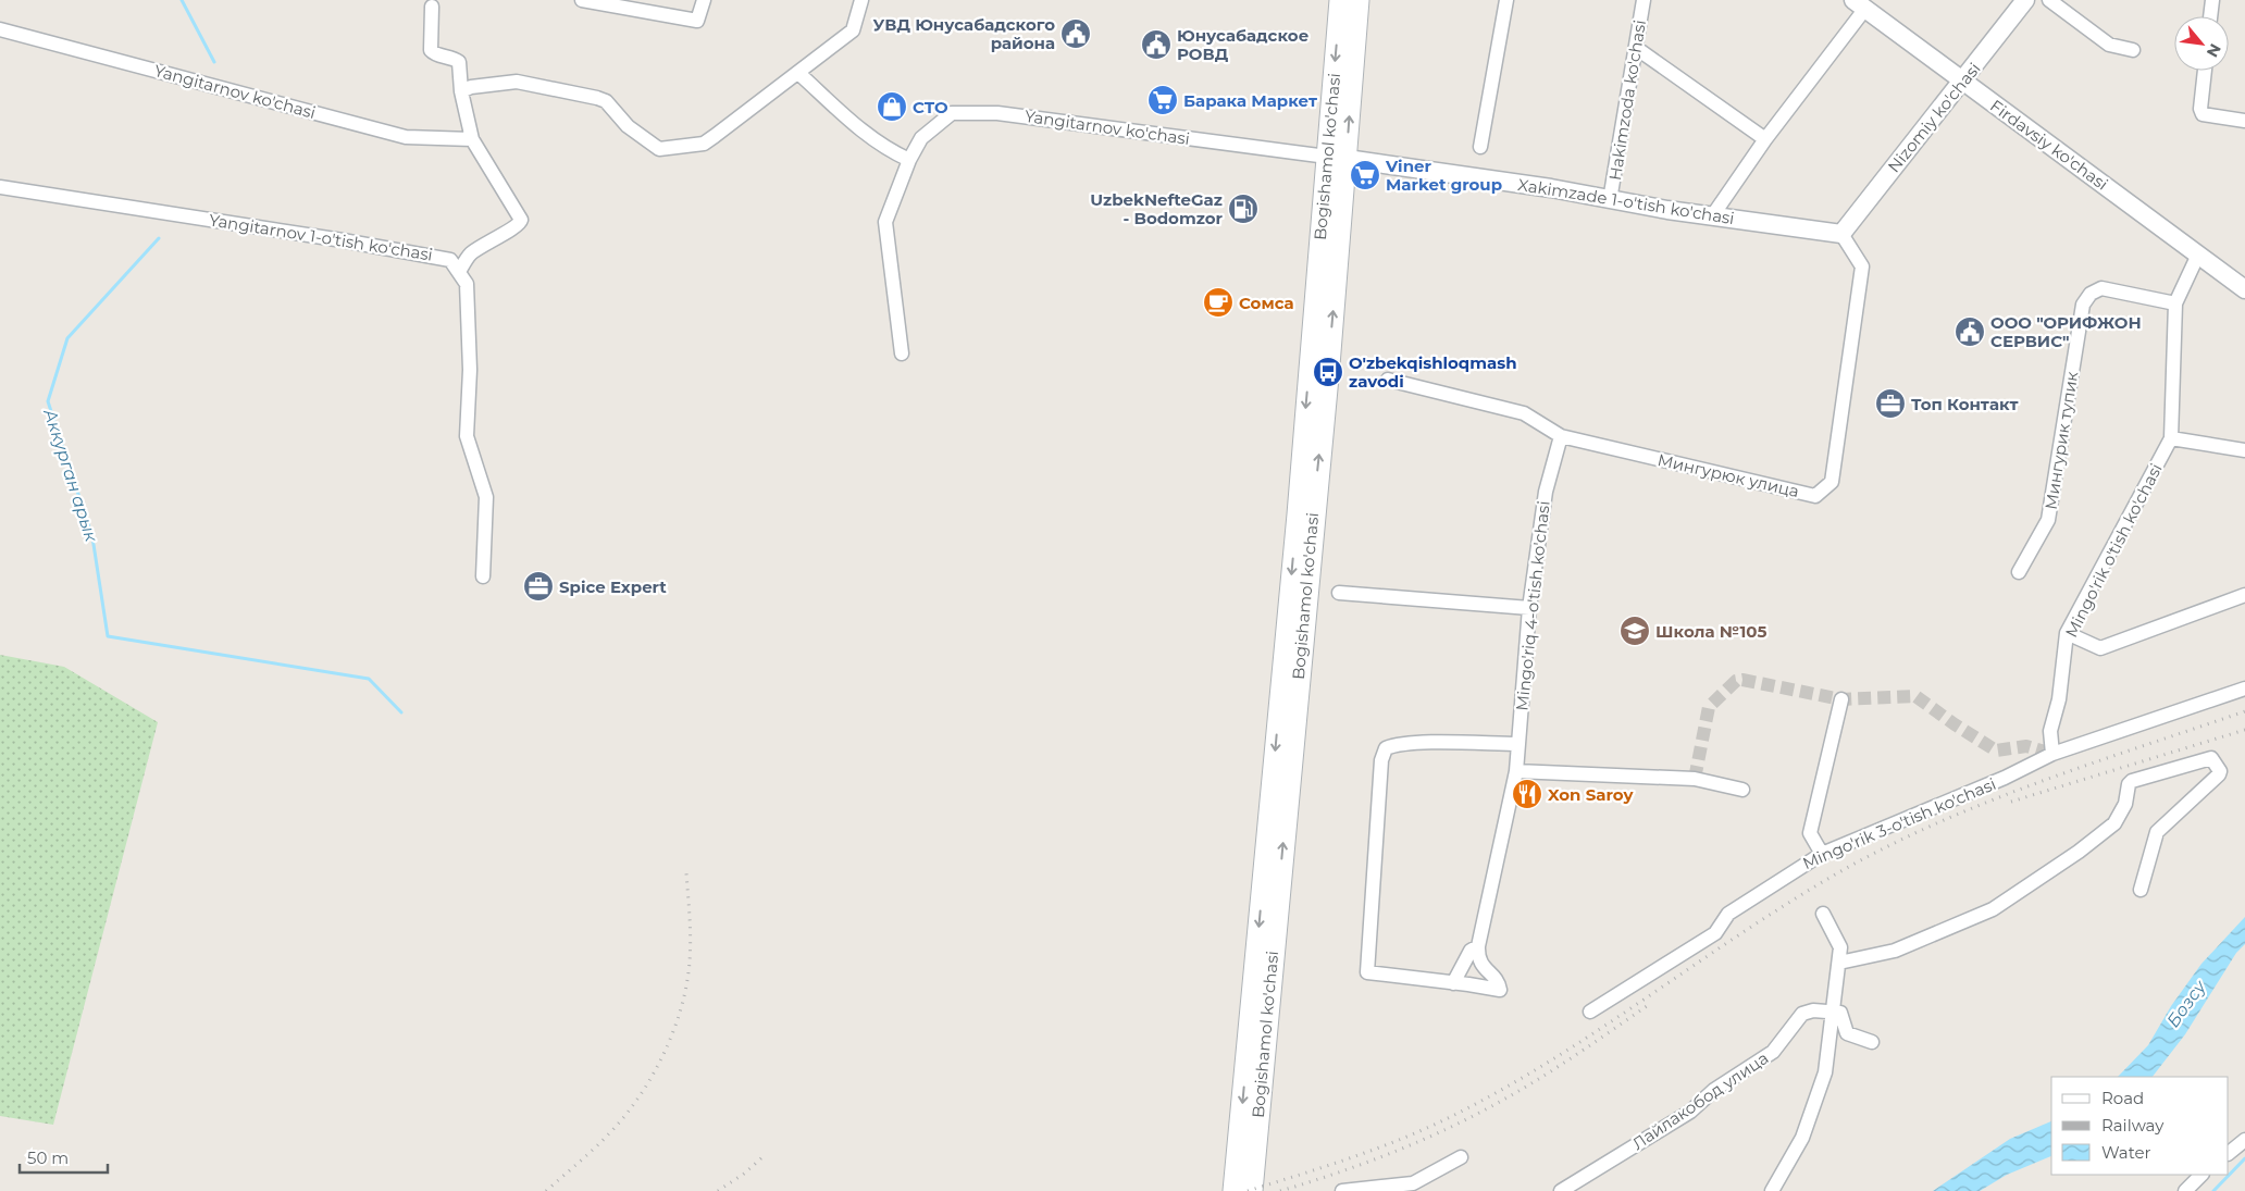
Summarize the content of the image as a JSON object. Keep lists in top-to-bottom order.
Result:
{
  "streets": {
    "main road": ["Bogishamol ko'chasi"],
    "street": [
      "Yangitarnov ko'chasi",
      "Hakimzoda ko'chasi",
      "Nizomiy ko'chasi",
      "Firdavsiy ko'chasi",
      "Xakimzade 1-o'tish ko'chasi",
      "Yangitarnov 1-o'tish ko'chasi",
      "Мингурик тупик",
      "Мингурюк улица",
      "Mingo'rik o'tish ko'chasi",
      "Mingo'riq 4-o'tish ko'chasi",
      "Mingo'rik 3-o'tish ko'chasi",
      "Лайлакобод улица"
    ]
  },
  "crossings": [
    ["Yangitarnov ko'chasi", "Bogishamol ko'chasi"],
    ["Yangitarnov ko'chasi", "Xakimzade 1-o'tish ko'chasi"],
    ["Hakimzoda ko'chasi", "Xakimzade 1-o'tish ko'chasi"],
    ["Nizomiy ko'chasi", "Firdavsiy ko'chasi"],
    ["Nizomiy ko'chasi", "Xakimzade 1-o'tish ko'chasi"],
    ["Nizomiy ko'chasi", "Мингурюк улица"],
    ["Firdavsiy ko'chasi", "Mingo'rik o'tish ko'chasi"],
    ["Bogishamol ko'chasi", "Xakimzade 1-o'tish ko'chasi"],
    ["Xakimzade 1-o'tish ko'chasi", "Мингурюк улица"],
    ["Мингурик тупик", "Mingo'rik o'tish ko'chasi"],
    ["Мингурюк улица", "Mingo'riq 4-o'tish ko'chasi"],
    ["Mingo'rik o'tish ko'chasi", "Mingo'rik 3-o'tish ko'chasi"]
  ],
  "water": ["Аккурган арык", "Бозсу"],
  "places": {
    "public building": ["УВД Юнусабадского района", "Юнусабадское РОВД", "ООО \"ОРИФЖОН СЕРВИС\""],
    "supermarket": ["Барака Маркет", "Viner Market group"],
    "shop": ["СТО"],
    "fuel station": ["UzbekNefteGaz - Bodomzor"],
    "cafe": ["Сомса"],
    "bus stop": ["O'zbekqishloqmash zavodi"],
    "office": ["Топ Контакт", "Spice Expert"],
    "school or university": ["Школа №105"],
    "restaurant": ["Xon Saroy"]
  },
  "legend": ["Road", "Railway", "Water"],
  "scale_bar": "50 m",
  "north": "bottom right"
}
